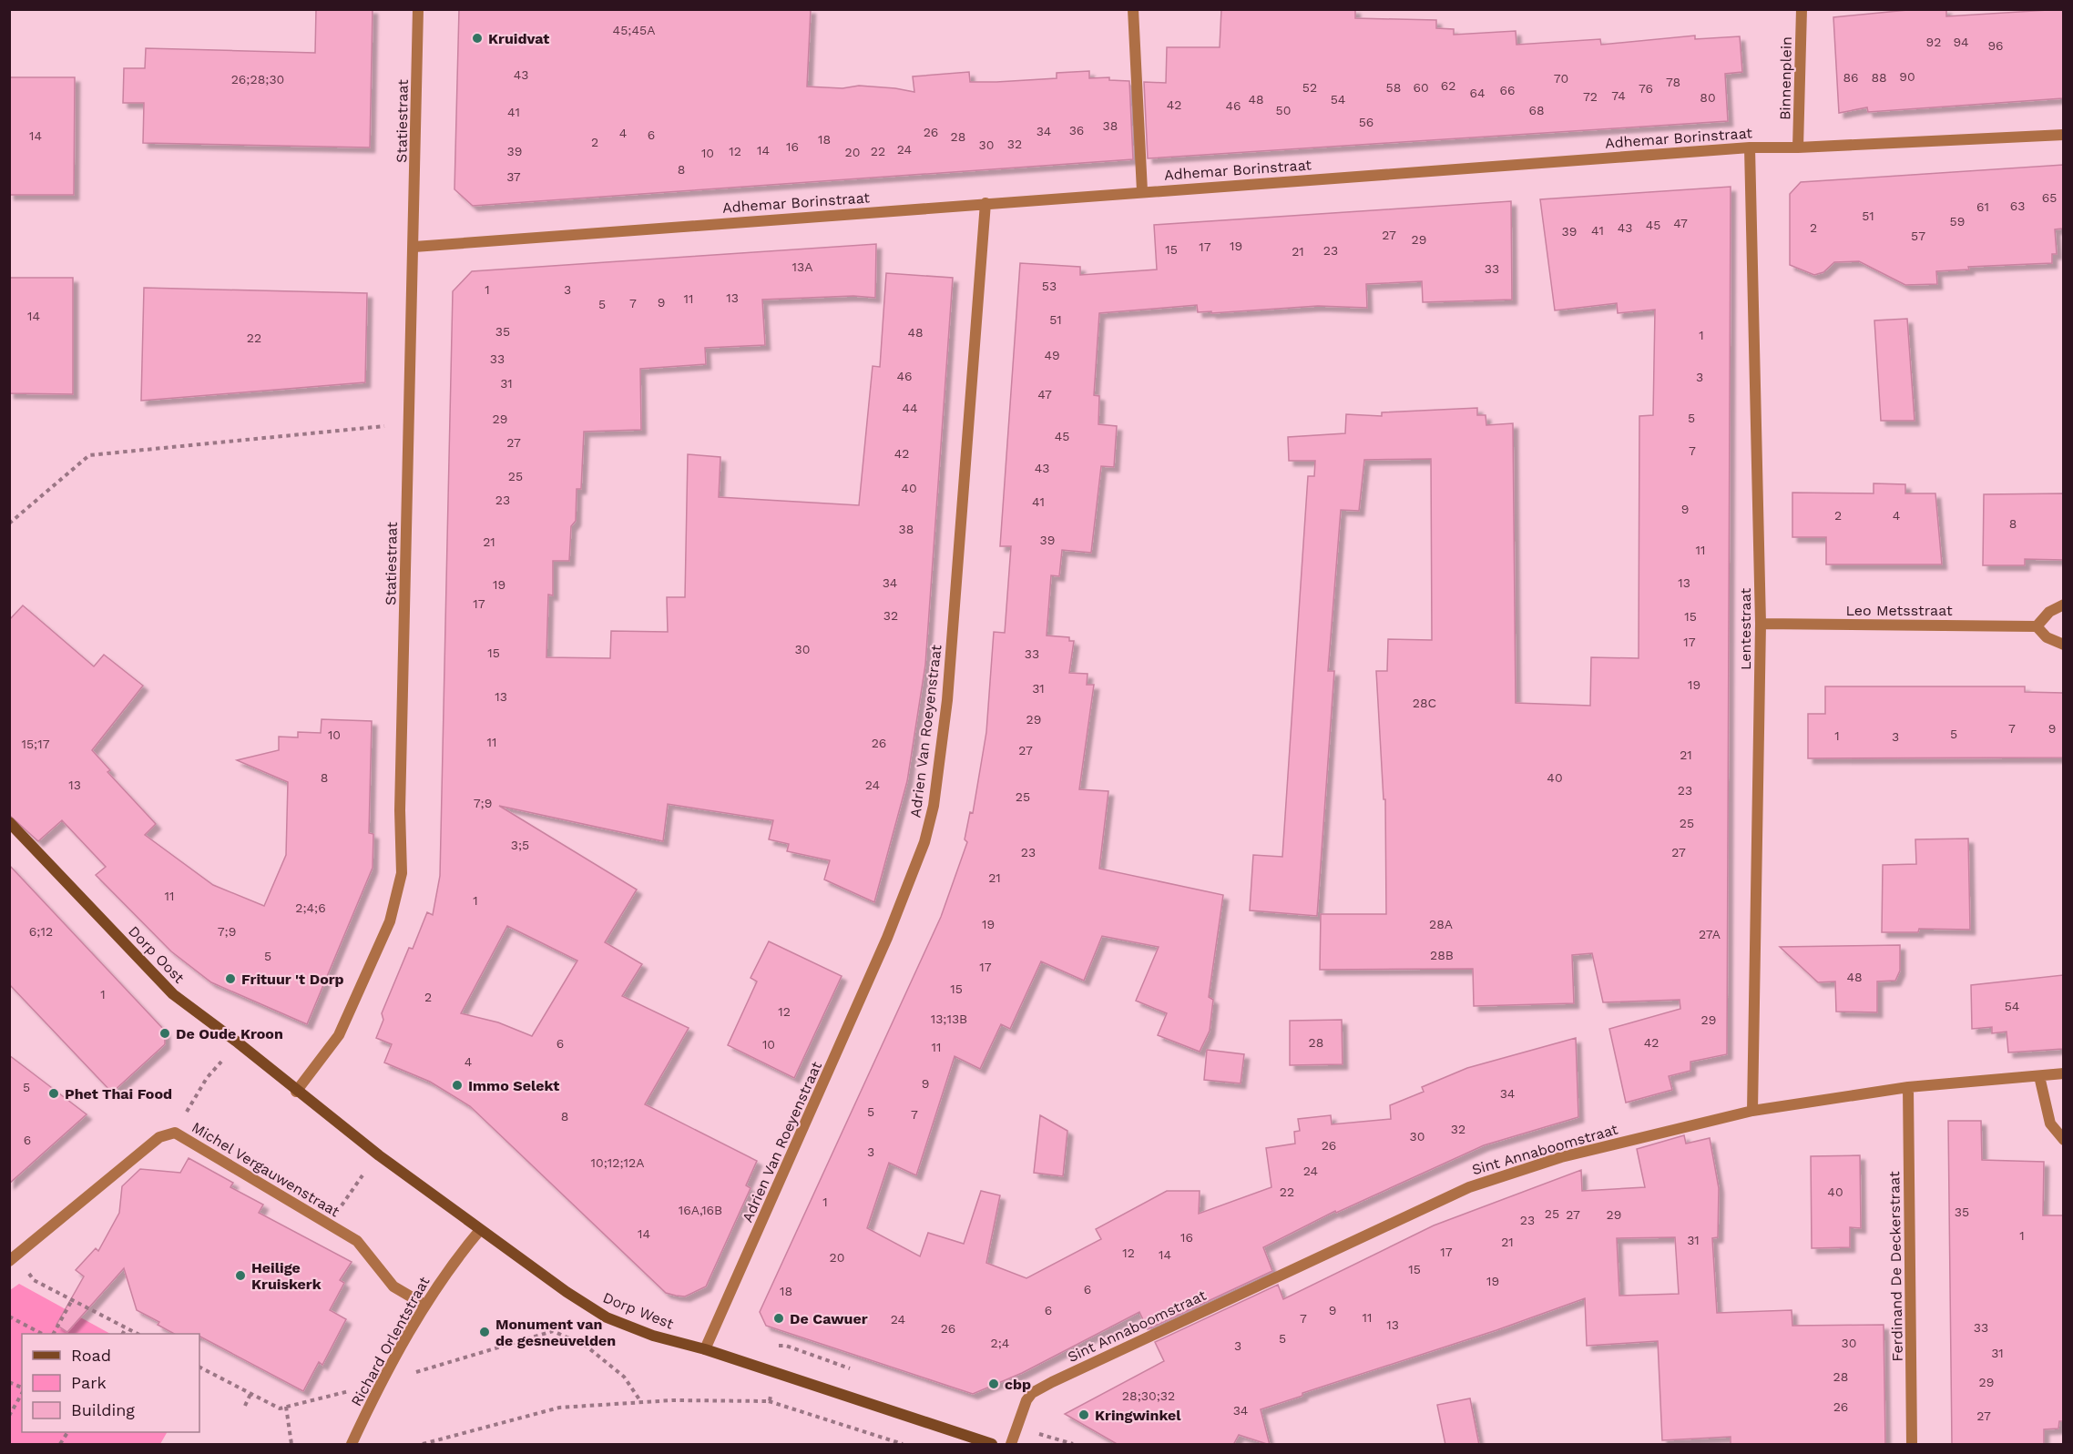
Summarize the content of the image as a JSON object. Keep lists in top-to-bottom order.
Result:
{
  "streets": {
    "main road": ["Dorp Oost", "Dorp West"],
    "street": [
      "Binnenplein",
      "Statiestraat",
      "Adhemar Borinstraat",
      "Leo Metsstraat",
      "Lentestraat",
      "Adrien Van Roeyenstraat",
      "Sint Annaboomstraat",
      "Michel Vergauwenstraat",
      "Ferdinand De Deckerstraat",
      "Richard Orlentstraat"
    ]
  },
  "crossings": [
    ["Binnenplein", "Adhemar Borinstraat"],
    ["Statiestraat", "Adhemar Borinstraat"],
    ["Statiestraat", "Dorp Oost"],
    ["Statiestraat", "Dorp West"],
    ["Adhemar Borinstraat", "Lentestraat"],
    ["Adhemar Borinstraat", "Adrien Van Roeyenstraat"],
    ["Leo Metsstraat", "Lentestraat"],
    ["Lentestraat", "Sint Annaboomstraat"],
    ["Adrien Van Roeyenstraat", "Dorp West"],
    ["Dorp Oost", "Dorp West"],
    ["Sint Annaboomstraat", "Ferdinand De Deckerstraat"],
    ["Michel Vergauwenstraat", "Richard Orlentstraat"],
    ["Dorp West", "Richard Orlentstraat"]
  ],
  "places": [
    "Kruidvat",
    "Frituur 't Dorp",
    "De Oude Kroon",
    "Immo Selekt",
    "Phet Thai Food",
    "Heilige Kruiskerk",
    "De Cawuer",
    "Monument van de gesneuvelden",
    "cbp",
    "Kringwinkel"
  ],
  "house_numbers": [
    "45;45A",
    "92",
    "94",
    "96",
    "43",
    "90",
    "86",
    "88",
    "70",
    "26;28;30",
    "78",
    "62",
    "52",
    "58",
    "60",
    "76",
    "66",
    "64",
    "74",
    "72",
    "80",
    "48",
    "54",
    "42",
    "46",
    "50",
    "68",
    "41",
    "56",
    "38",
    "36",
    "34",
    "26",
    "4",
    "6",
    "14",
    "28",
    "18",
    "2",
    "32",
    "30",
    "16",
    "24",
    "14",
    "39",
    "12",
    "22",
    "20",
    "10",
    "8",
    "37",
    "65",
    "63",
    "61",
    "51",
    "59",
    "47",
    "45",
    "43",
    "2",
    "41",
    "39",
    "27",
    "57",
    "29",
    "19",
    "17",
    "15",
    "23",
    "21",
    "13A",
    "33",
    "53",
    "1",
    "3",
    "13",
    "11",
    "9",
    "7",
    "5",
    "14",
    "51",
    "35",
    "48",
    "1",
    "22",
    "49",
    "33",
    "46",
    "3",
    "31",
    "47",
    "44",
    "5",
    "29",
    "45",
    "27",
    "7",
    "42",
    "43",
    "25",
    "40",
    "23",
    "41",
    "9",
    "2",
    "4",
    "8",
    "38",
    "39",
    "21",
    "11",
    "34",
    "13",
    "19",
    "17",
    "32",
    "15",
    "17",
    "30",
    "15",
    "33",
    "19",
    "31",
    "13",
    "28C",
    "29",
    "7",
    "9",
    "5",
    "10",
    "1",
    "3",
    "11",
    "26",
    "15;17",
    "27",
    "21",
    "8",
    "40",
    "13",
    "24",
    "23",
    "25",
    "7;9",
    "25",
    "3;5",
    "23",
    "27",
    "21",
    "11",
    "1",
    "2;4;6",
    "19",
    "28A",
    "6;12",
    "7;9",
    "27A",
    "28B",
    "5",
    "17",
    "48",
    "15",
    "1",
    "2",
    "54",
    "12",
    "13;13B",
    "29",
    "28",
    "42",
    "6",
    "10",
    "11",
    "4",
    "9",
    "5",
    "34",
    "5",
    "7",
    "8",
    "32",
    "30",
    "6",
    "26",
    "3",
    "10;12;12A",
    "24",
    "22",
    "40",
    "1",
    "16A,16B",
    "35",
    "25",
    "27",
    "29",
    "23",
    "14",
    "1",
    "16",
    "31",
    "21",
    "17",
    "12",
    "14",
    "20",
    "15",
    "19",
    "6",
    "18",
    "6",
    "9",
    "11",
    "7",
    "24",
    "13",
    "33",
    "26",
    "5",
    "2;4",
    "30",
    "3",
    "31",
    "28",
    "29",
    "28;30;32",
    "26",
    "34",
    "27"
  ],
  "legend": ["Road", "Park", "Building"]
}
